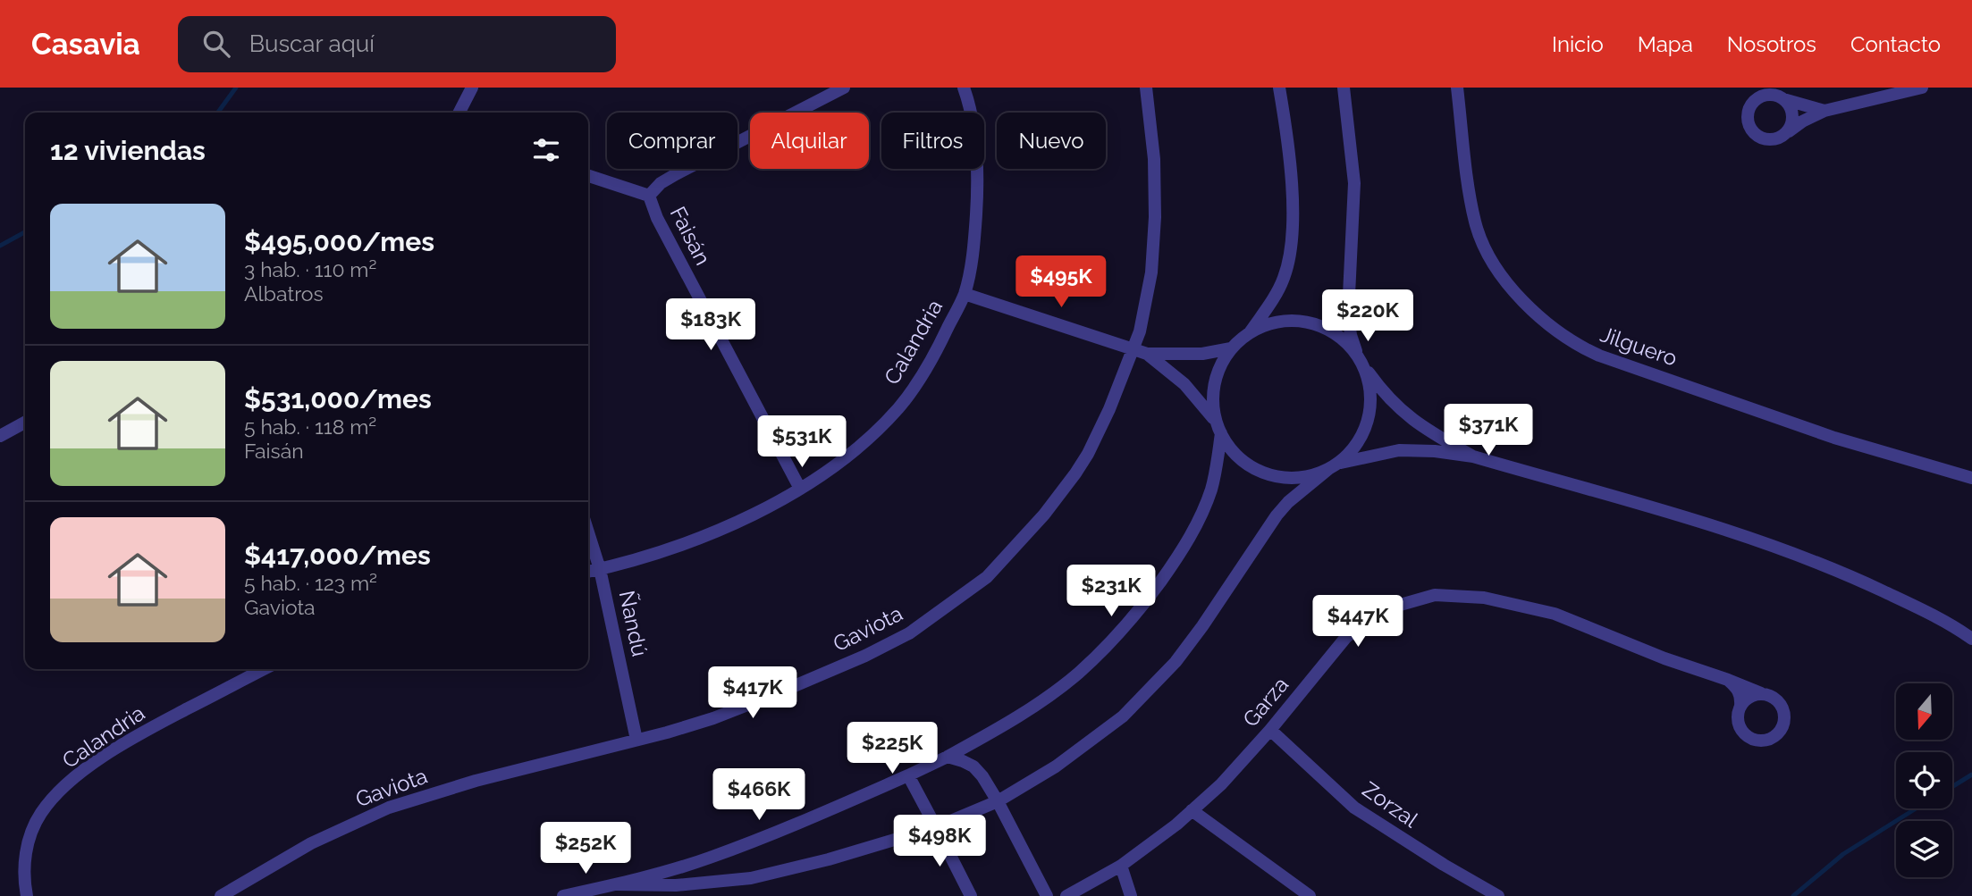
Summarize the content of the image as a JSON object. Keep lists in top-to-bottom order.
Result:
{
  "streets": {
    "street": [
      "Faisán",
      "Calandria",
      "Jilguero",
      "Ñandú",
      "Gaviota",
      "Garza",
      "Zorzal"
    ]
  },
  "crossings": [
    ["Faisán", "Calandria"],
    ["Calandria", "Ñandú"],
    ["Ñandú", "Gaviota"],
    ["Garza", "Zorzal"]
  ],
  "north": "bottom",
  "page": {
    "header": "Casavia",
    "search": "Buscar aquí",
    "nav": [
      "Inicio",
      "Mapa",
      "Nosotros",
      "Contacto"
    ],
    "chip": [
      "Comprar",
      "Alquilar",
      "Filtros",
      "Nuevo"
    ],
    "heading": "12 viviendas",
    "list": [
      {
        "name": "$495,000/mes",
        "note": "3 hab. · 110 m² · Albatros"
      },
      {
        "name": "$531,000/mes",
        "note": "5 hab. · 118 m² · Faisán"
      },
      {
        "name": "$417,000/mes",
        "note": "5 hab. · 123 m² · Gaviota"
      }
    ],
    "price": [
      "$495K",
      "$220K",
      "$183K",
      "$371K",
      "$531K",
      "$231K",
      "$447K",
      "$417K",
      "$225K",
      "$466K",
      "$498K",
      "$252K"
    ]
  }
}
